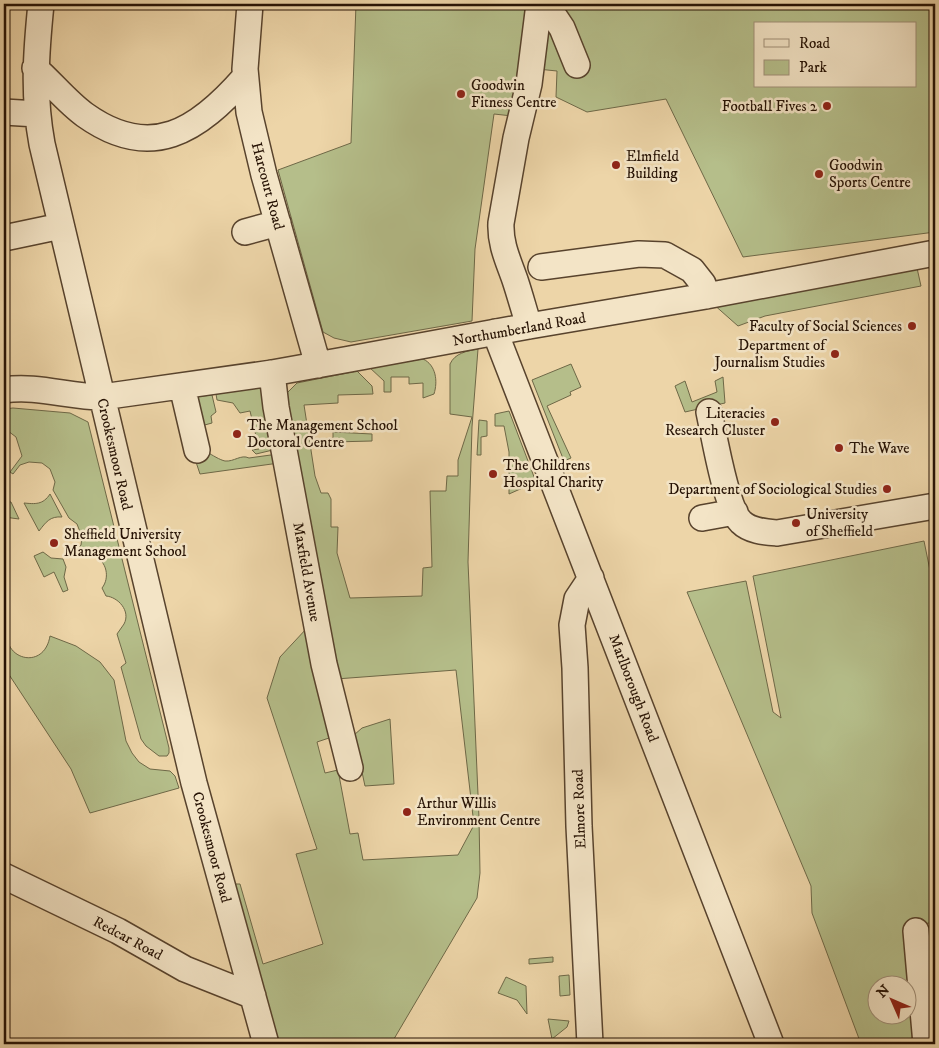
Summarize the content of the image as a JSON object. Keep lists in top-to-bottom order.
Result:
{
  "streets": {
    "street": [
      "Harcourt Road",
      "Northumberland Road",
      "Crookesmoor Road",
      "Maxfield Avenue",
      "Marlborough Road",
      "Elmore Road",
      "Redcar Road"
    ]
  },
  "crossings": [
    ["Harcourt Road", "Northumberland Road"],
    ["Northumberland Road", "Crookesmoor Road"],
    ["Northumberland Road", "Maxfield Avenue"],
    ["Northumberland Road", "Marlborough Road"],
    ["Crookesmoor Road", "Redcar Road"],
    ["Marlborough Road", "Elmore Road"]
  ],
  "places": [
    "Goodwin Fitness Centre",
    "Football Fives 2",
    "Elmfield Building",
    "Goodwin Sports Centre",
    "Faculty of Social Sciences",
    "Department of Journalism Studies",
    "Literacies Research Cluster",
    "The Management School Doctoral Centre",
    "The Wave",
    "The Childrens Hospital Charity",
    "Department of Sociological Studies",
    "University of Sheffield",
    "Sheffield University Management School",
    "Arthur Willis Environment Centre"
  ],
  "legend": ["Road", "Park"],
  "north": "top left"
}
